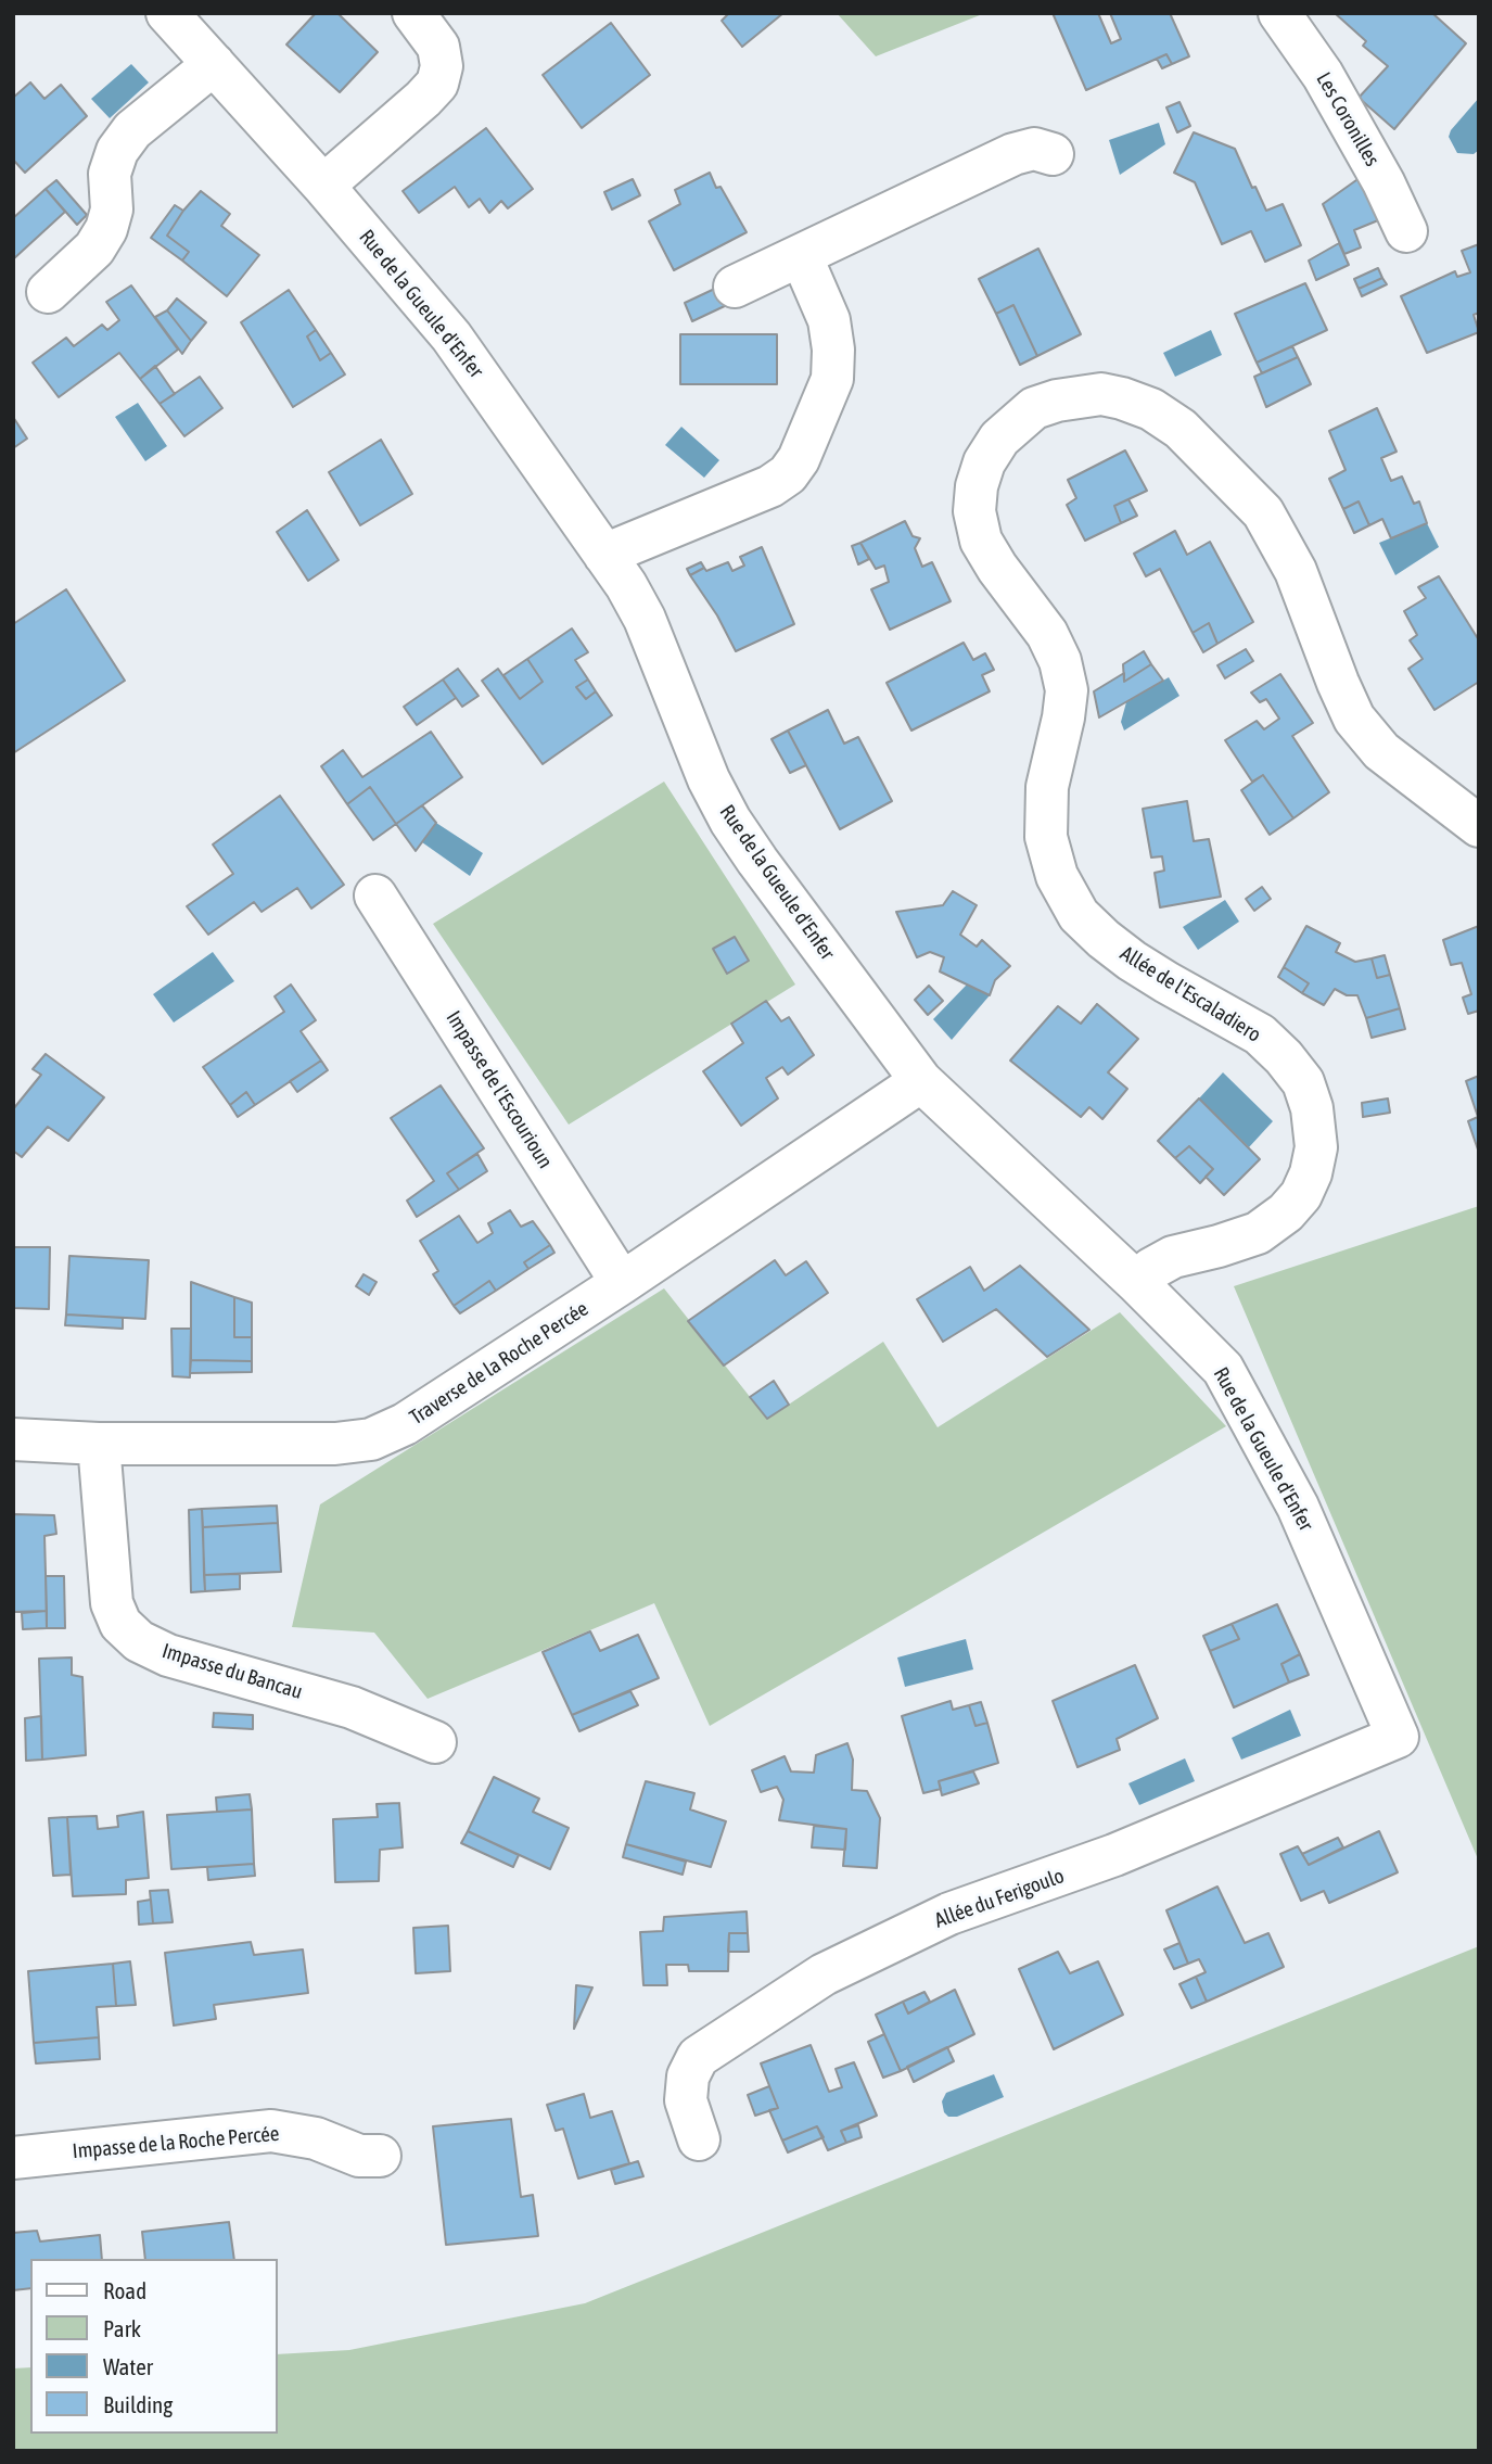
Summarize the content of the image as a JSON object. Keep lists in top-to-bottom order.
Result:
{
  "streets": {
    "street": [
      "Les Coronilles",
      "Rue de la Gueule d'Enfer",
      "Allée de l'Escaladiero",
      "Impasse de l'Escourioun",
      "Traverse de la Roche Percée",
      "Impasse du Bancau",
      "Allée du Ferigoulo",
      "Impasse de la Roche Percée"
    ]
  },
  "crossings": [
    ["Rue de la Gueule d'Enfer", "Allée de l'Escaladiero"],
    ["Rue de la Gueule d'Enfer", "Traverse de la Roche Percée"],
    ["Rue de la Gueule d'Enfer", "Allée du Ferigoulo"],
    ["Impasse de l'Escourioun", "Traverse de la Roche Percée"],
    ["Traverse de la Roche Percée", "Impasse du Bancau"]
  ],
  "legend": [
    "Road",
    "Park",
    "Water",
    "Building"
  ]
}
